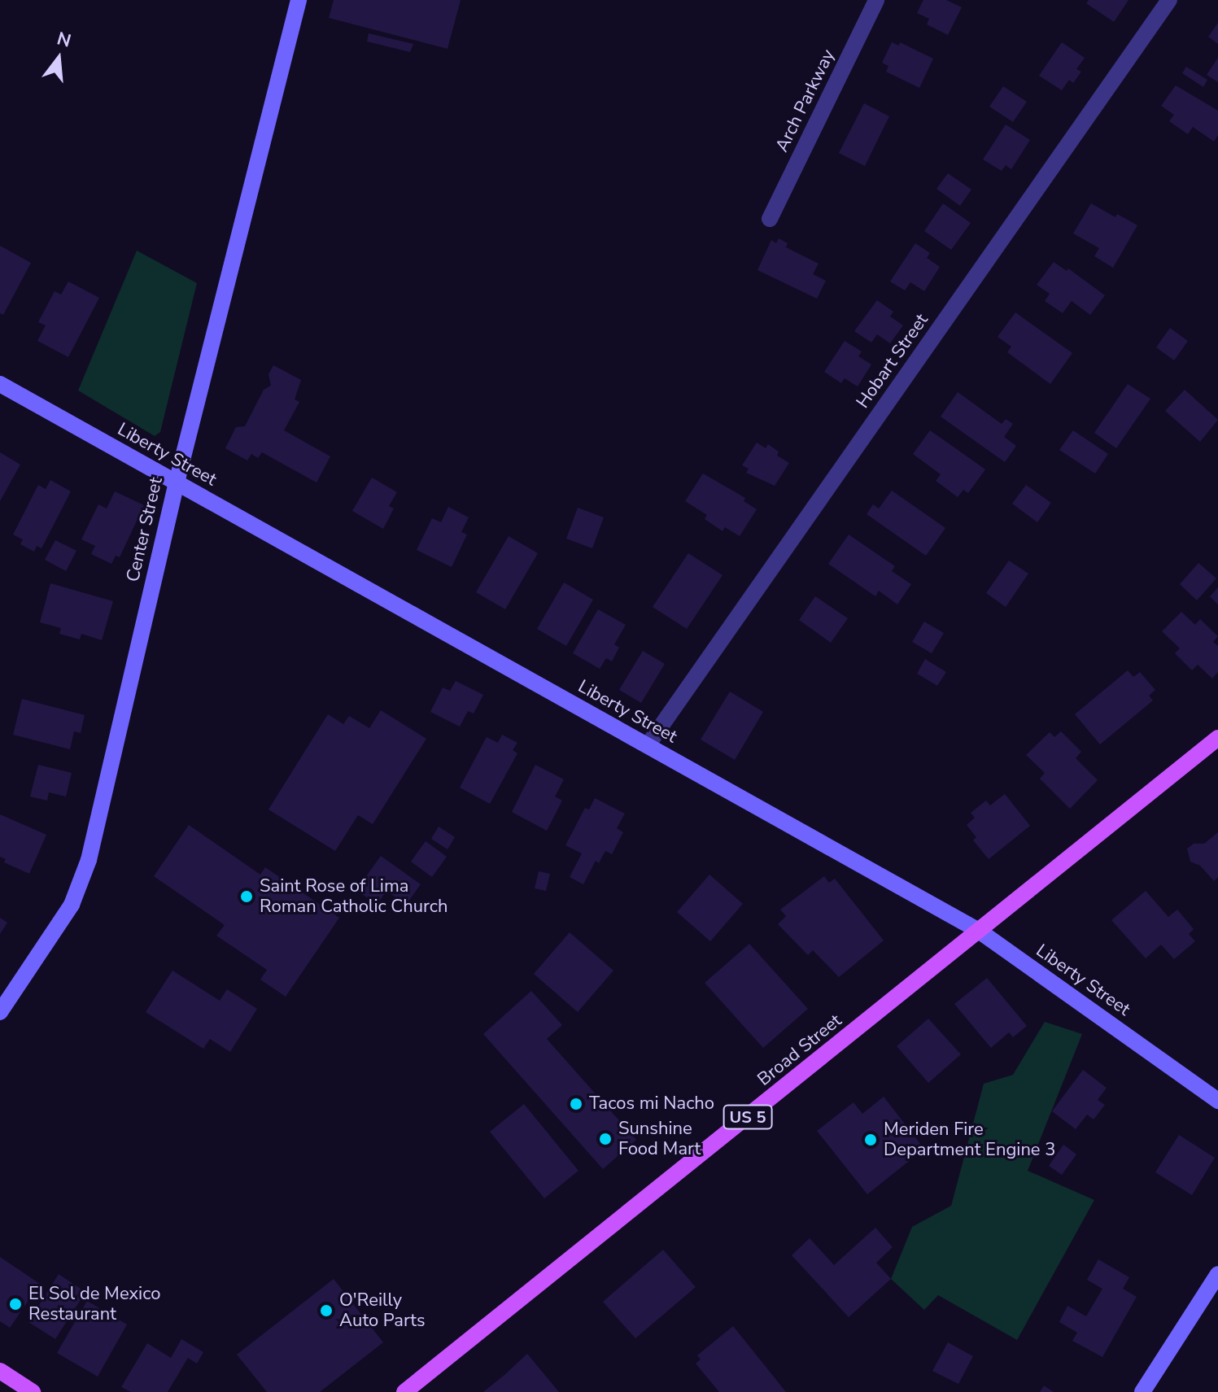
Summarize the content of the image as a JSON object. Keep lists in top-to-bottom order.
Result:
{
  "streets": {
    "main road": [
      "Liberty Street",
      "Center Street",
      "Broad Street",
      "US 5"
    ],
    "street": ["Arch Parkway", "Hobart Street"]
  },
  "crossings": [
    ["Hobart Street", "Liberty Street"],
    ["Liberty Street", "Center Street"],
    ["Liberty Street", "Broad Street"]
  ],
  "places": [
    "Saint Rose of Lima Roman Catholic Church",
    "Tacos mi Nacho",
    "Sunshine Food Mart",
    "Meriden Fire Department Engine 3",
    "El Sol de Mexico Restaurant",
    "O'Reilly Auto Parts"
  ],
  "north": "top"
}
